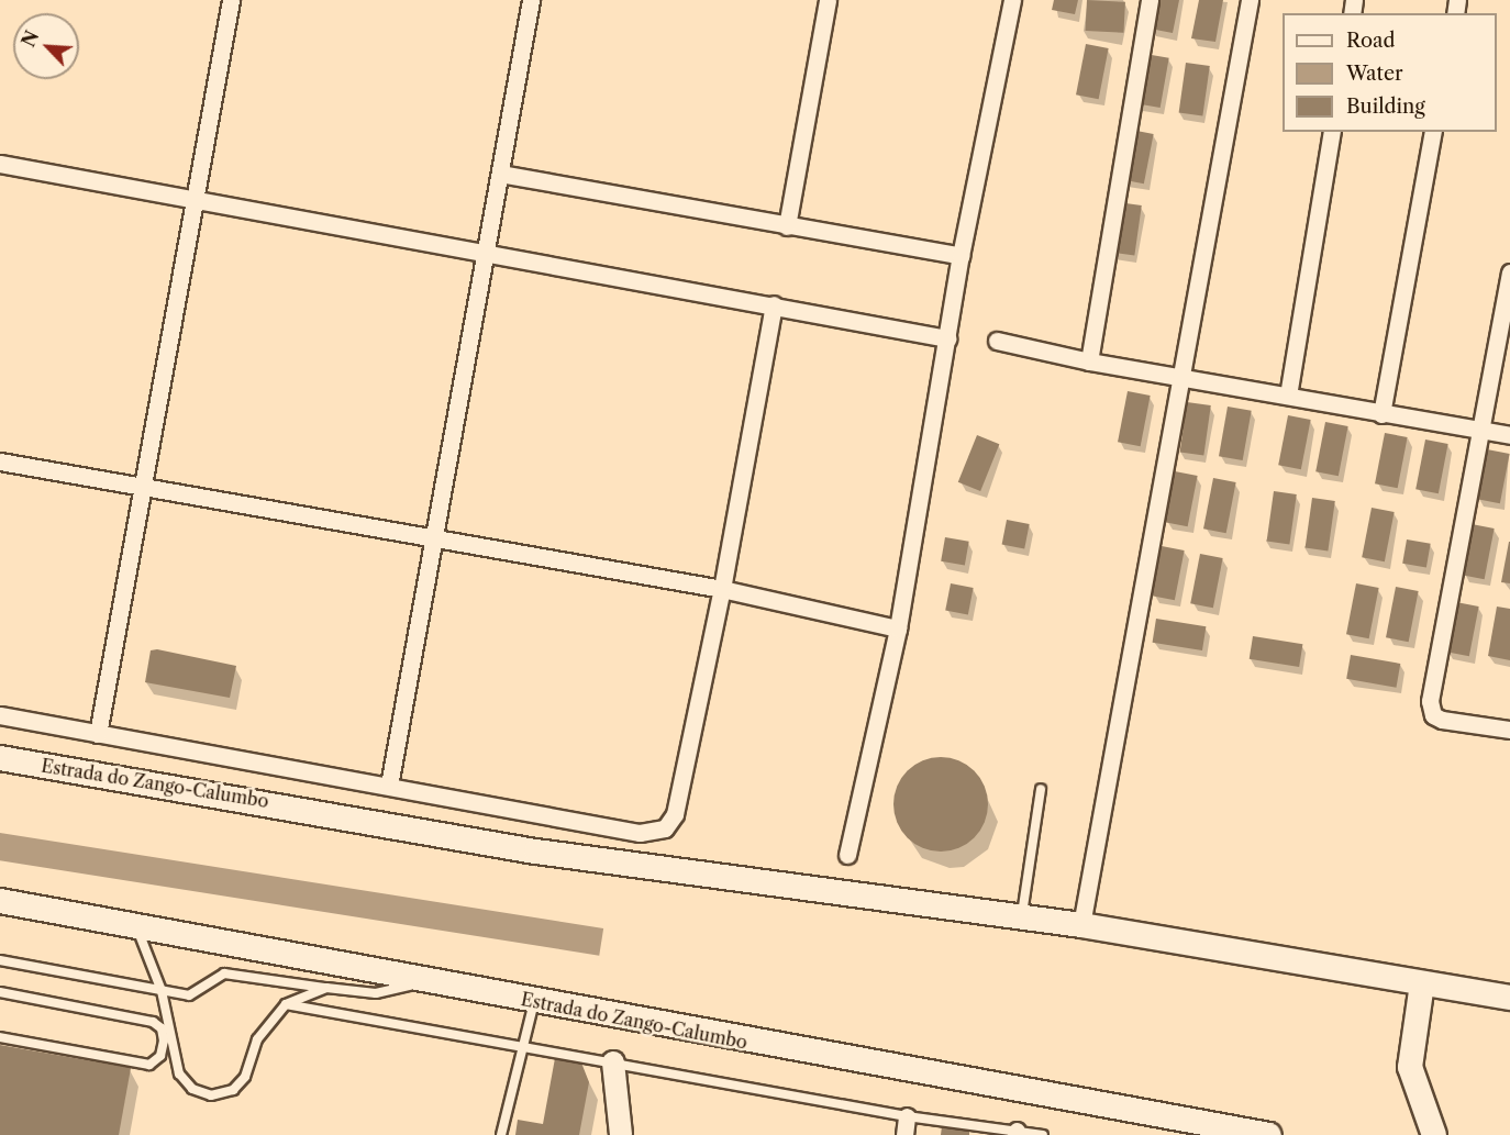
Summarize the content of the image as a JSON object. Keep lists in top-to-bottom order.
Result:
{
  "streets": {
    "main road": ["Estrada do Zango-Calumbo"]
  },
  "legend": ["Road", "Water", "Building"],
  "north": "top left"
}
